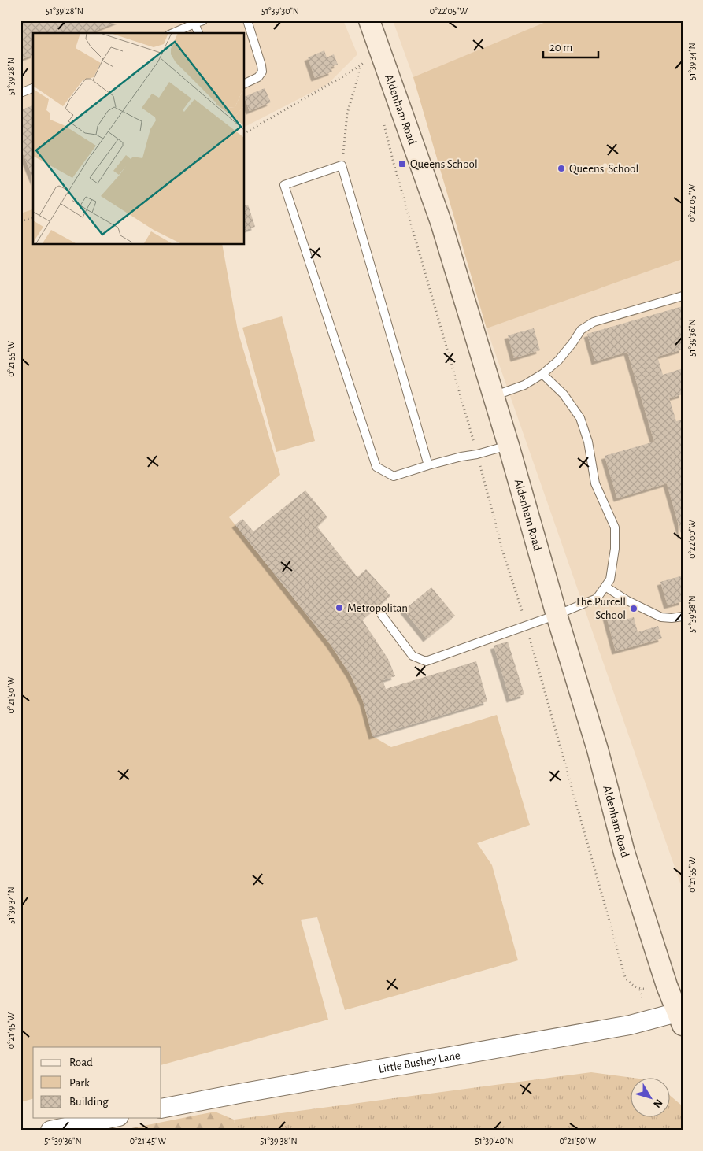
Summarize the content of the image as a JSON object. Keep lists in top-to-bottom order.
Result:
{
  "streets": {
    "main road": ["Aldenham Road"],
    "street": ["Little Bushey Lane"]
  },
  "crossings": [
    ["Aldenham Road", "Little Bushey Lane"]
  ],
  "places": {
    "transit": ["Queens School"],
    "other": ["Queens' School", "Metropolitan", "The Purcell School"]
  },
  "legend": ["Road", "Park", "Building"],
  "scale_bar": "20 m",
  "north": "bottom right",
  "coordinates": [
    "51°39'28\"N",
    "51°39'30\"N",
    "0°22'05\"W",
    "51°39'34\"N",
    "51°39'36\"N",
    "0°21'55\"W",
    "0°22'00\"W",
    "51°39'38\"N",
    "0°21'50\"W",
    "0°21'45\"W",
    "51°39'40\"N"
  ]
}
